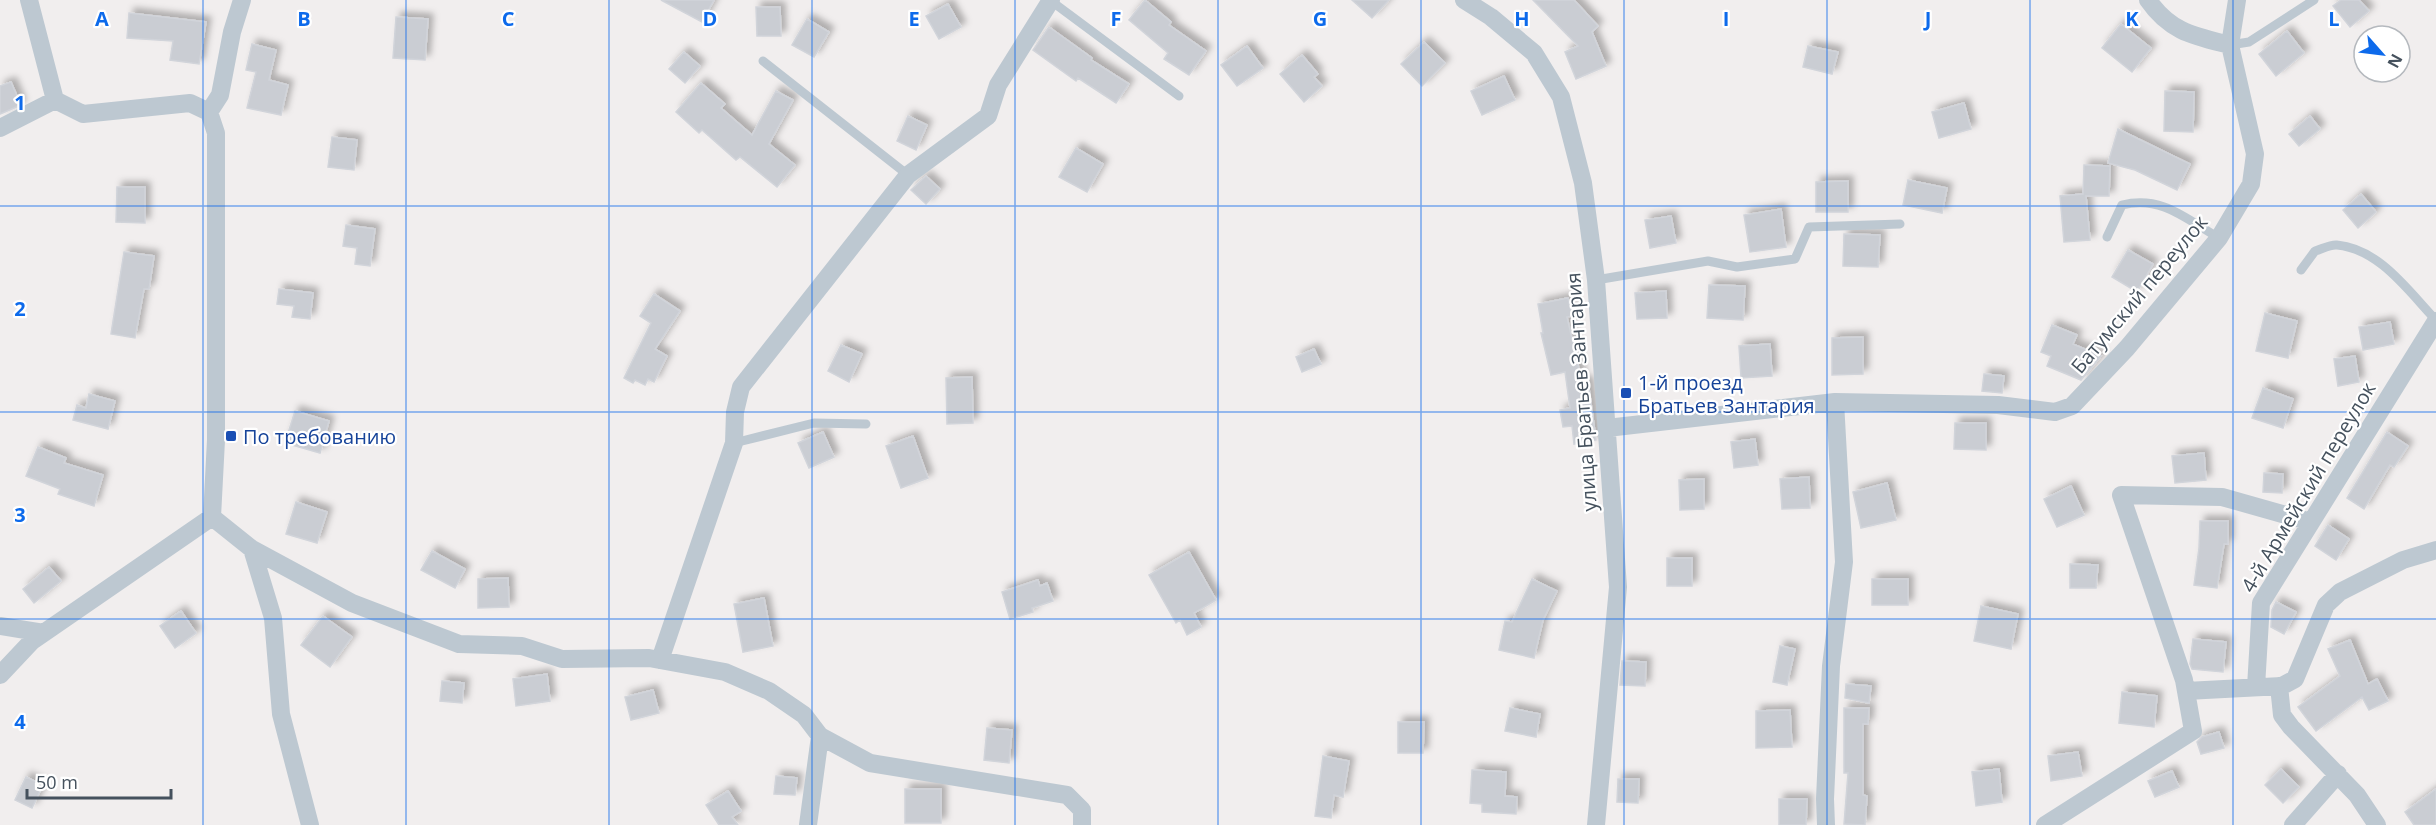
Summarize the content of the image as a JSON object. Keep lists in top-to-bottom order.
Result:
{
  "streets": {
    "street": ["Батумский переулок", "улица Братьев Зантария", "4-й Армейский переулок"]
  },
  "places": {
    "transit": ["1-й проезд Братьев Зантария", "По требованию"]
  },
  "scale_bar": "50 m",
  "north": "bottom right",
  "grid": {
    "columns": [
      "A",
      "B",
      "C",
      "D",
      "E",
      "F",
      "G",
      "H",
      "I",
      "J",
      "K",
      "L"
    ],
    "rows": [
      "1",
      "2",
      "3",
      "4"
    ]
  }
}
